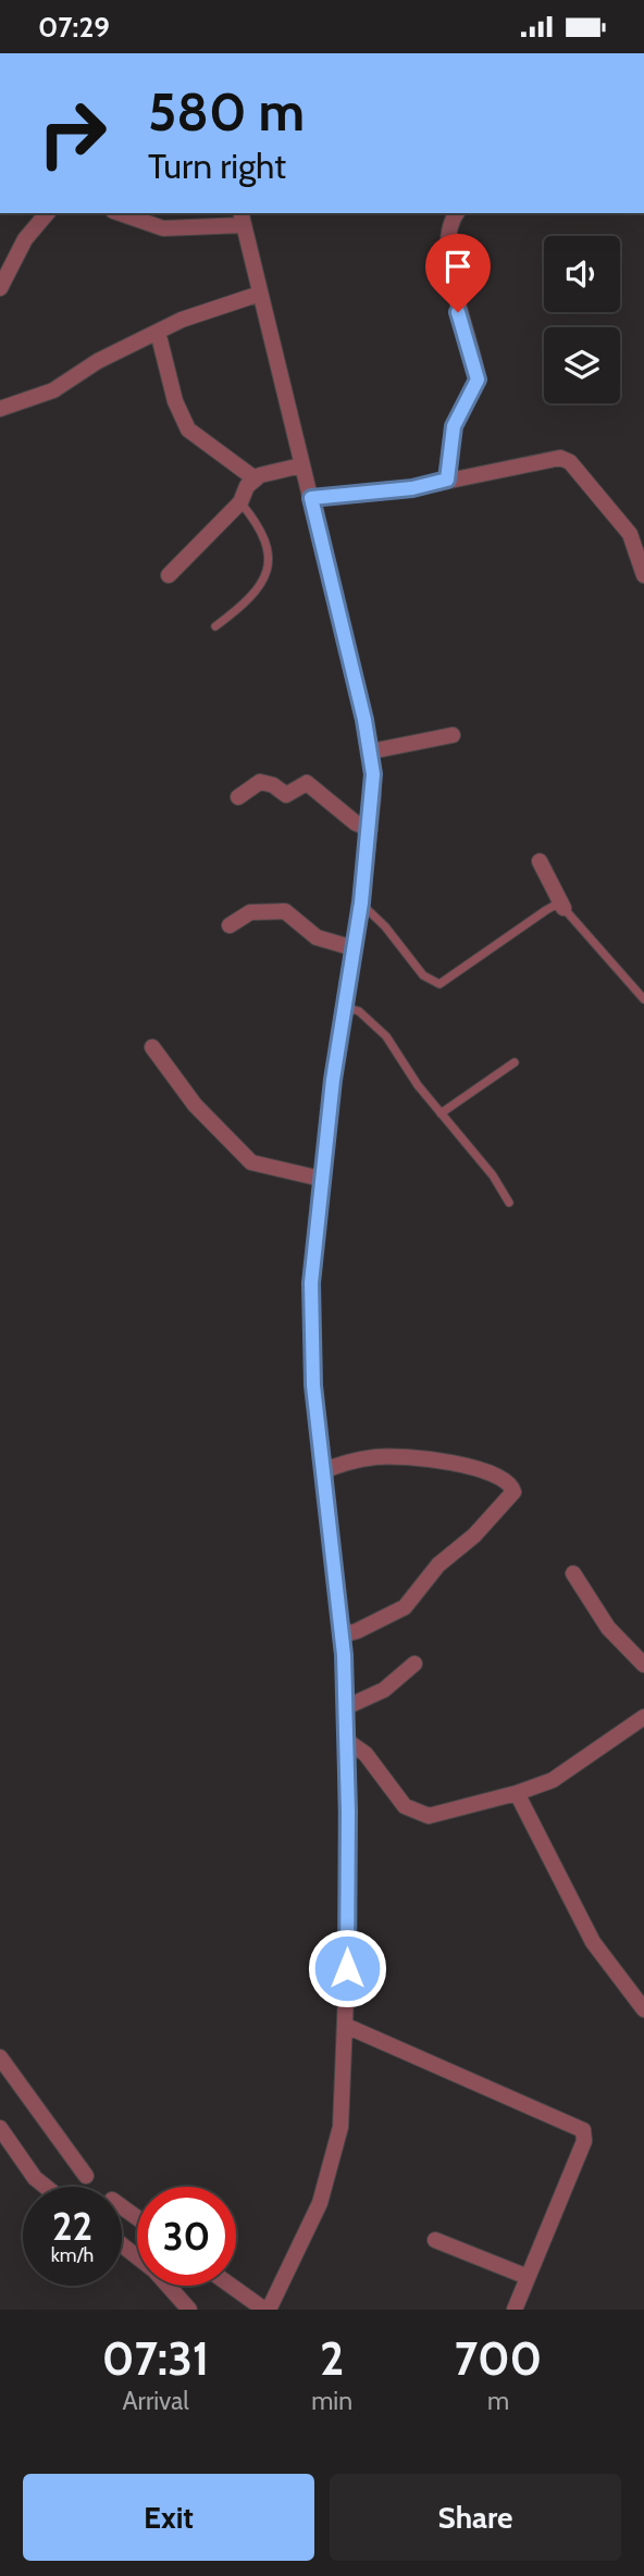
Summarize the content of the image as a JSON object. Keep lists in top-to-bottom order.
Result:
{
  "page": {
    "status": "07:29",
    "turn": ["580 m", "Turn right"],
    "speed": "22 km/h",
    "limit": "30",
    "eta": [
      "07:31",
      "Arrival",
      "2",
      "min",
      "700",
      "m"
    ],
    "buttons": ["Exit", "Share"]
  }
}
